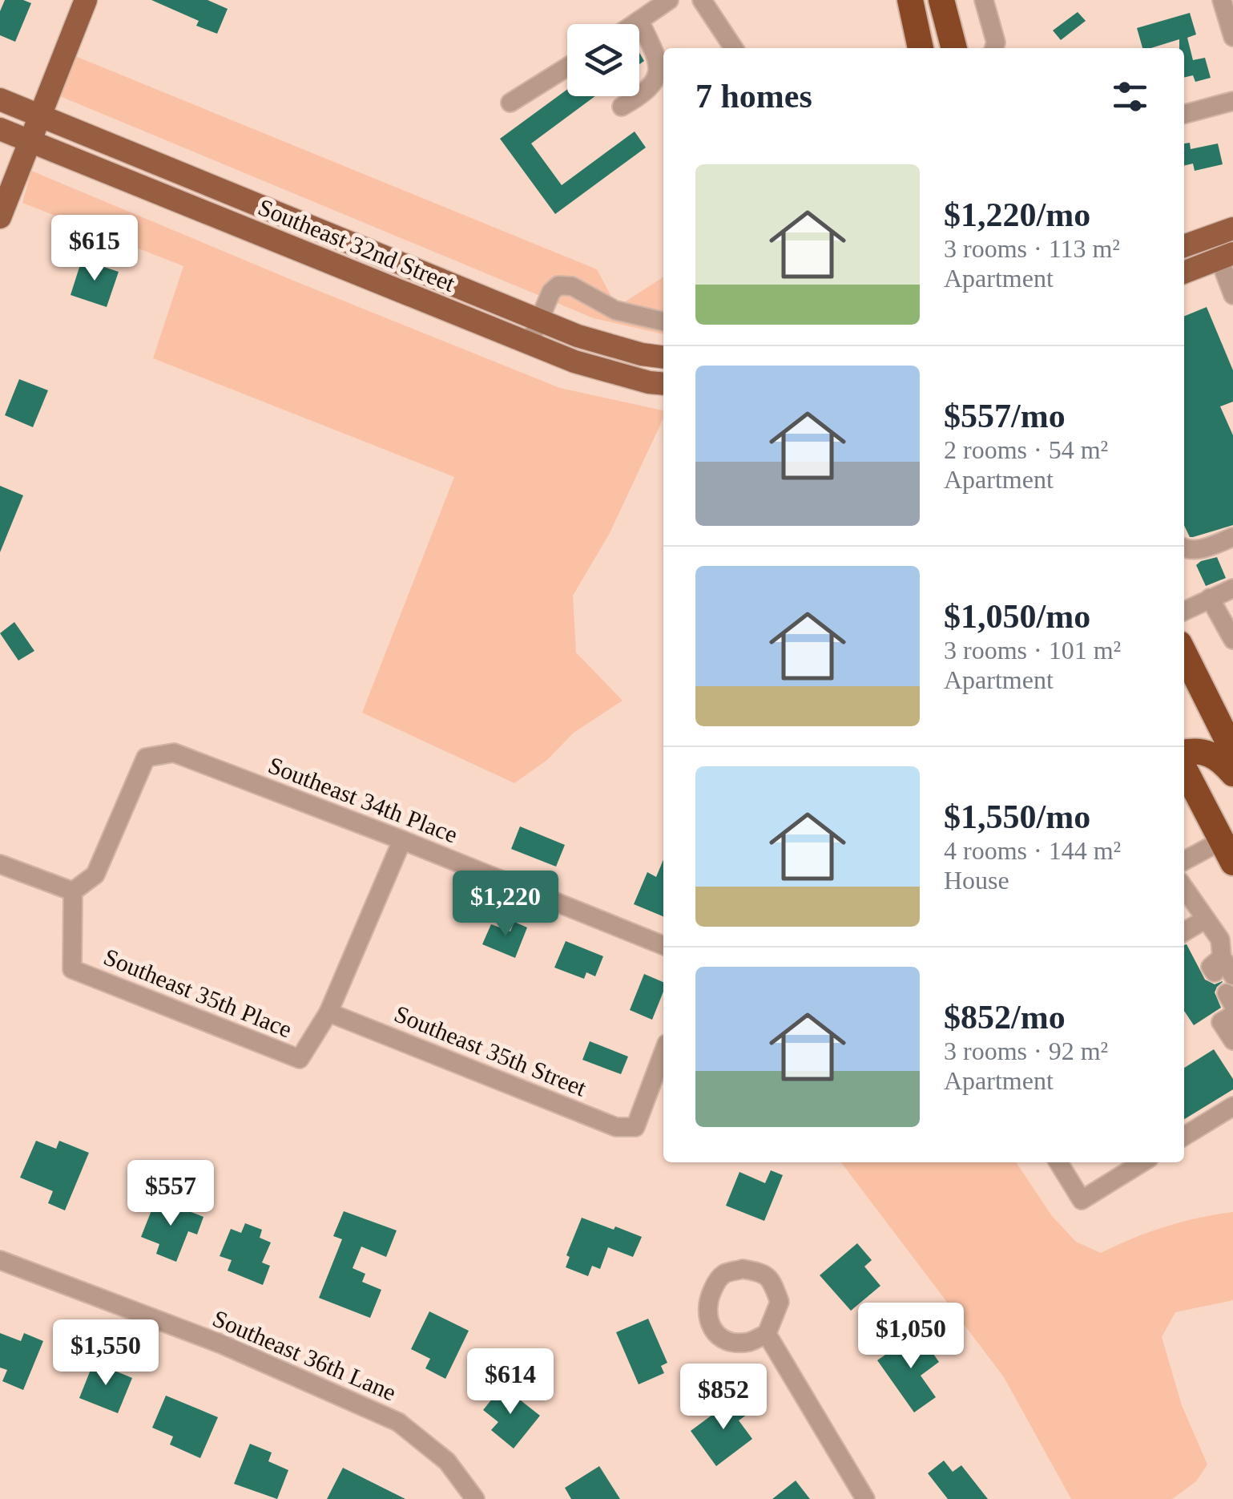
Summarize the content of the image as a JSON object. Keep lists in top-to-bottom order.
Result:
{
  "streets": {
    "main road": ["Southeast 32nd Street"],
    "street": [
      "Southeast 34th Place",
      "Southeast 35th Place",
      "Southeast 35th Street",
      "Southeast 36th Lane"
    ]
  },
  "crossings": [
    ["Southeast 34th Place", "Southeast 35th Place"],
    ["Southeast 35th Place", "Southeast 35th Street"]
  ],
  "page": {
    "heading": "7 homes",
    "list": [
      {
        "name": "$1,220/mo",
        "note": "3 rooms · 113 m² · Apartment"
      },
      {
        "name": "$557/mo",
        "note": "2 rooms · 54 m² · Apartment"
      },
      {
        "name": "$1,050/mo",
        "note": "3 rooms · 101 m² · Apartment"
      },
      {
        "name": "$1,550/mo",
        "note": "4 rooms · 144 m² · House"
      },
      {
        "name": "$852/mo",
        "note": "3 rooms · 92 m² · Apartment"
      }
    ],
    "price": [
      "$615",
      "$1,220",
      "$557",
      "$1,050",
      "$1,550",
      "$614",
      "$852"
    ]
  }
}
